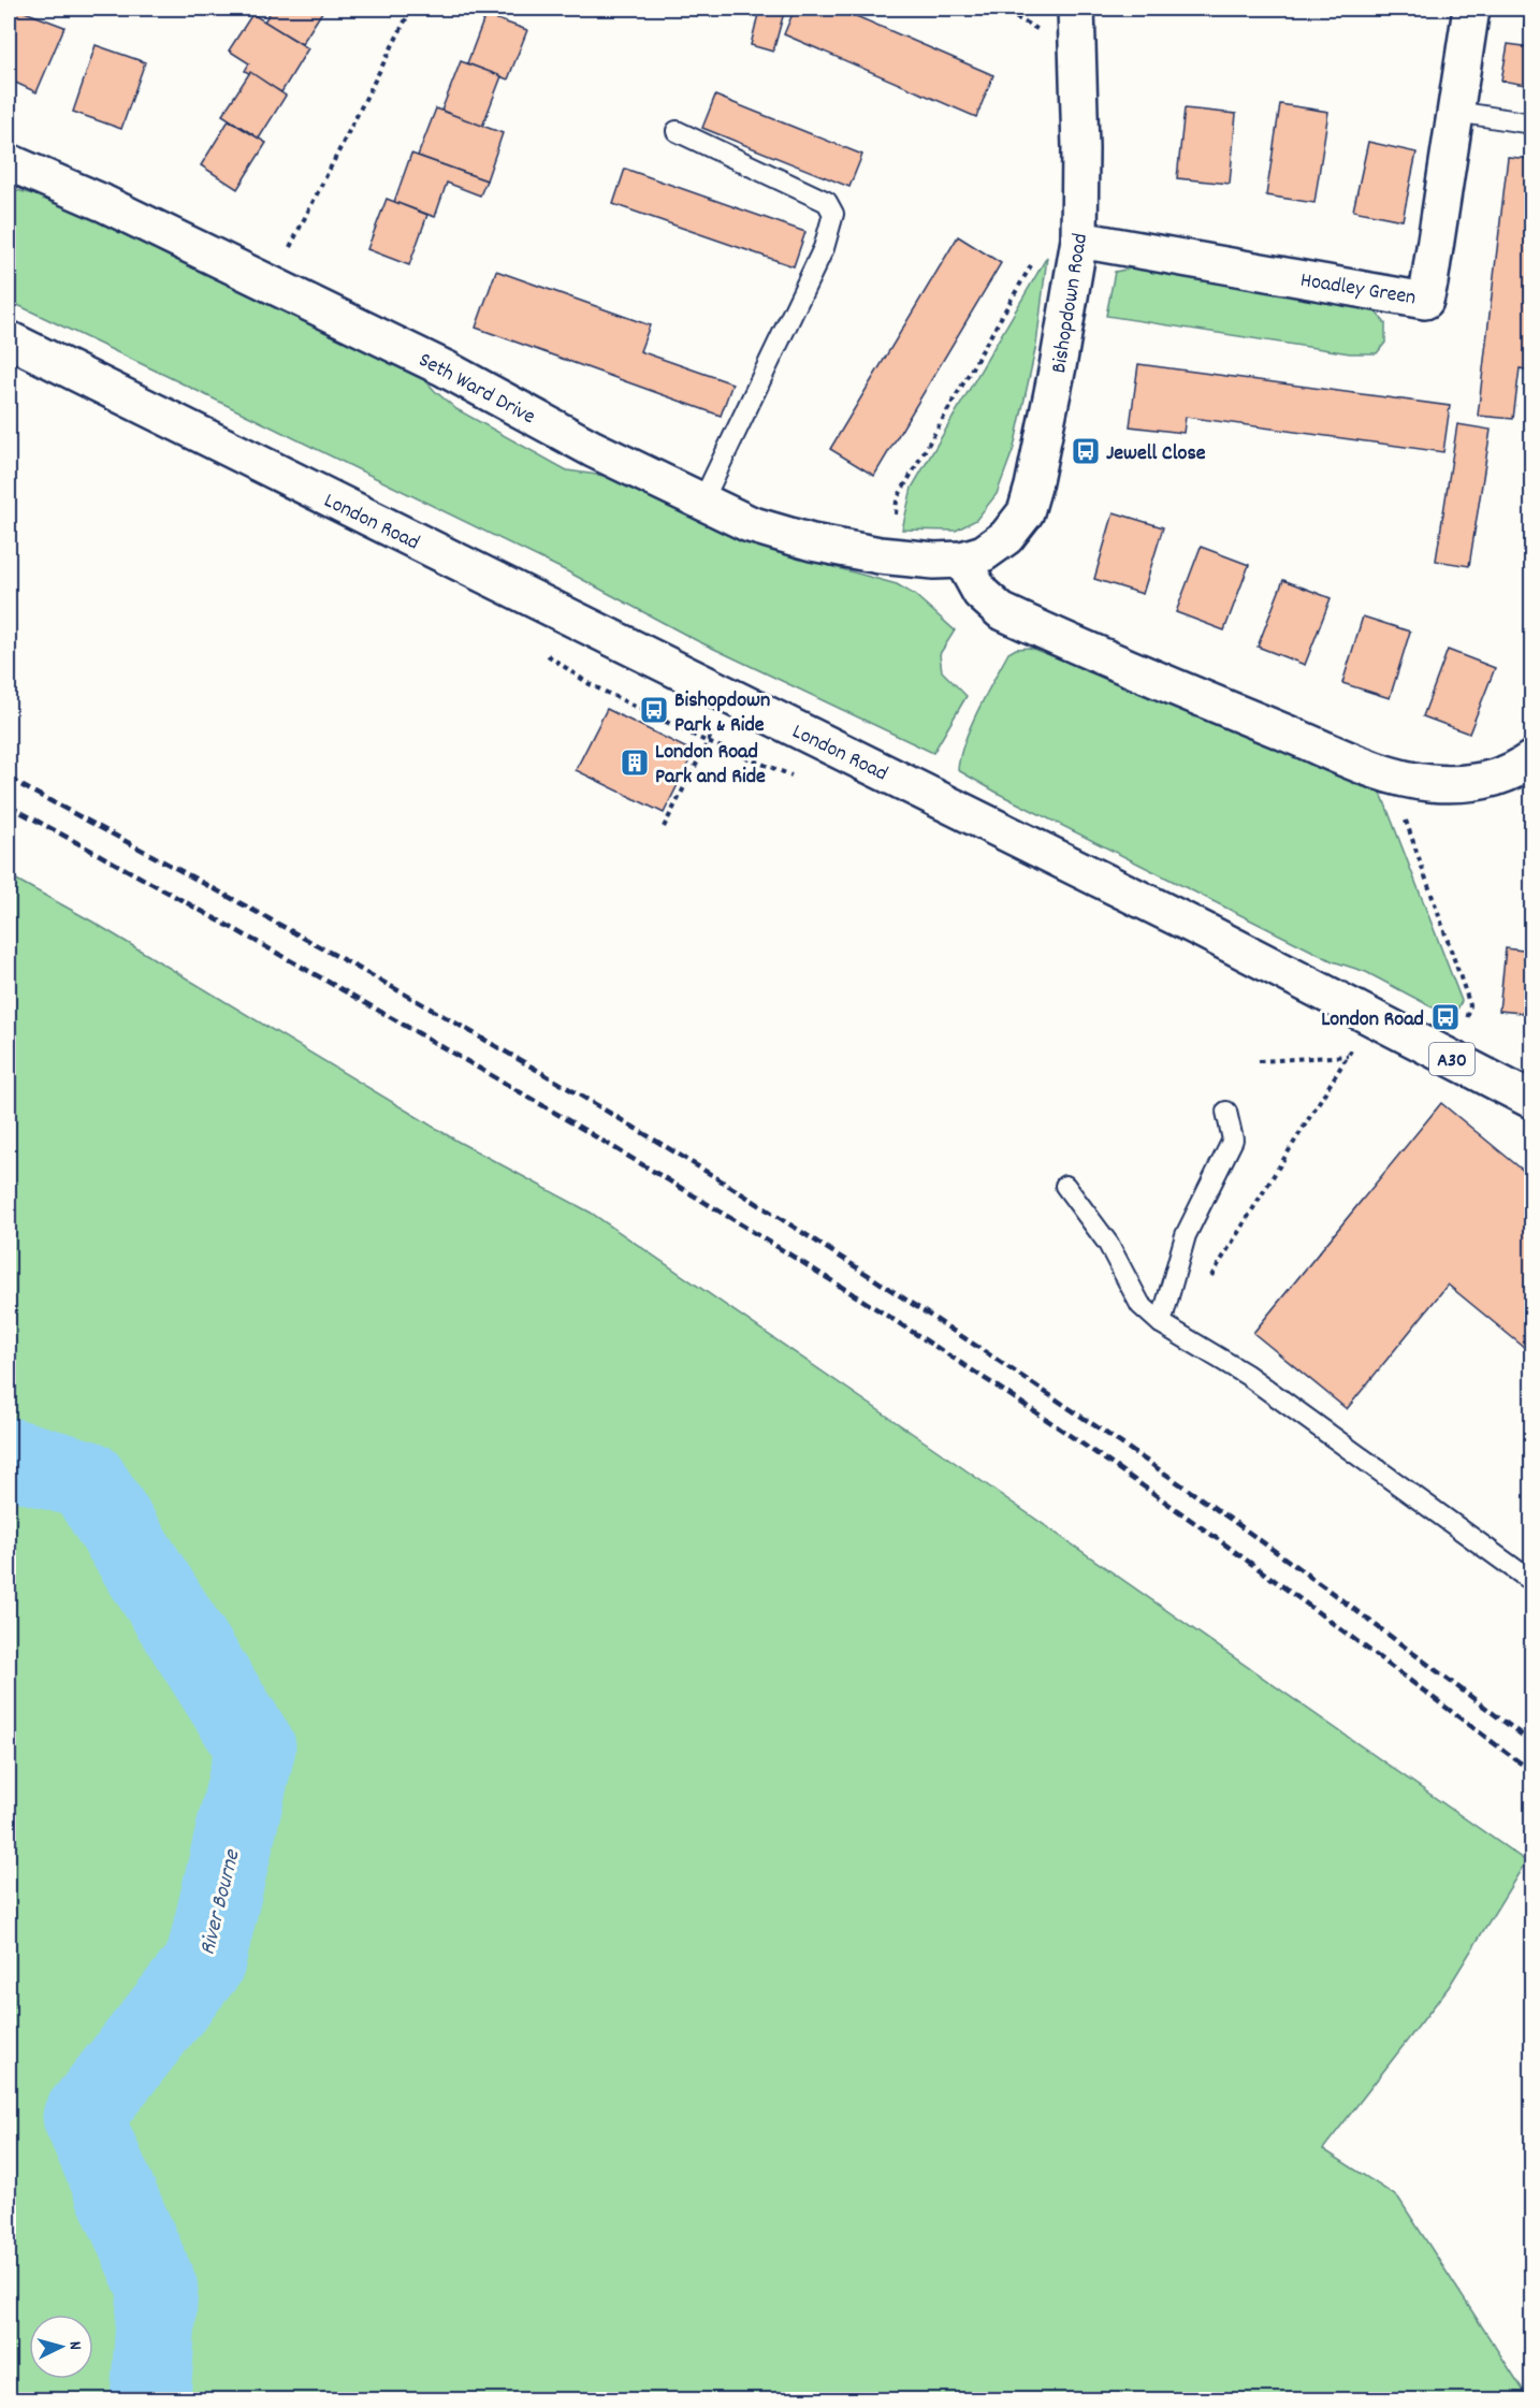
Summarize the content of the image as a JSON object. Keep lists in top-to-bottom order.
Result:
{
  "streets": {
    "main road": [
      "Hoadley Green",
      "Bishopdown Road",
      "Seth Ward Drive",
      "London Road",
      "A30"
    ]
  },
  "crossings": [
    ["Hoadley Green", "Bishopdown Road"],
    ["Bishopdown Road", "Seth Ward Drive"]
  ],
  "water": ["River Bourne"],
  "places": {
    "bus stop": ["Jewell Close", "Bishopdown Park & Ride", "London Road"],
    "building": ["London Road Park and Ride"]
  },
  "north": "right"
}
